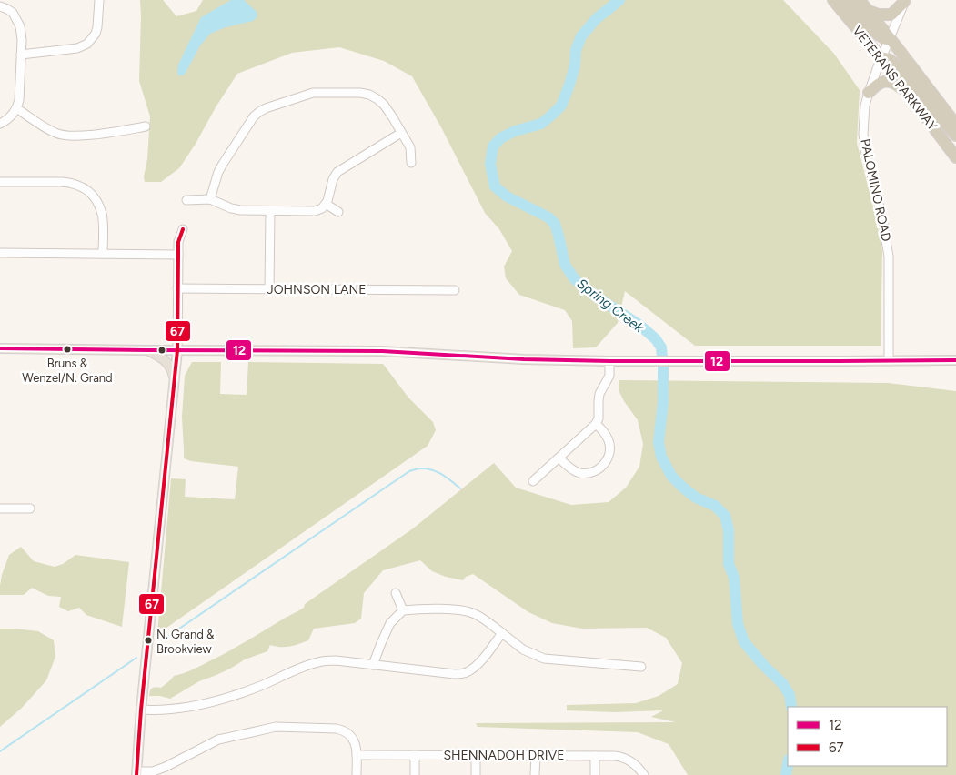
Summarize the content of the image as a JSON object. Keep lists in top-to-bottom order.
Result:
{
  "streets": {
    "highway": ["VETERANS PARKWAY"],
    "street": ["PALOMINO ROAD", "JOHNSON LANE", "SHENNADOH DRIVE"]
  },
  "crossings": [
    ["VETERANS PARKWAY", "PALOMINO ROAD"]
  ],
  "water": ["Spring Creek"],
  "places": ["Bruns & Wenzel/N. Grand", "N. Grand & Brookview"],
  "lines": ["transit line 67", "transit line 12"],
  "legend": ["12", "67"]
}
